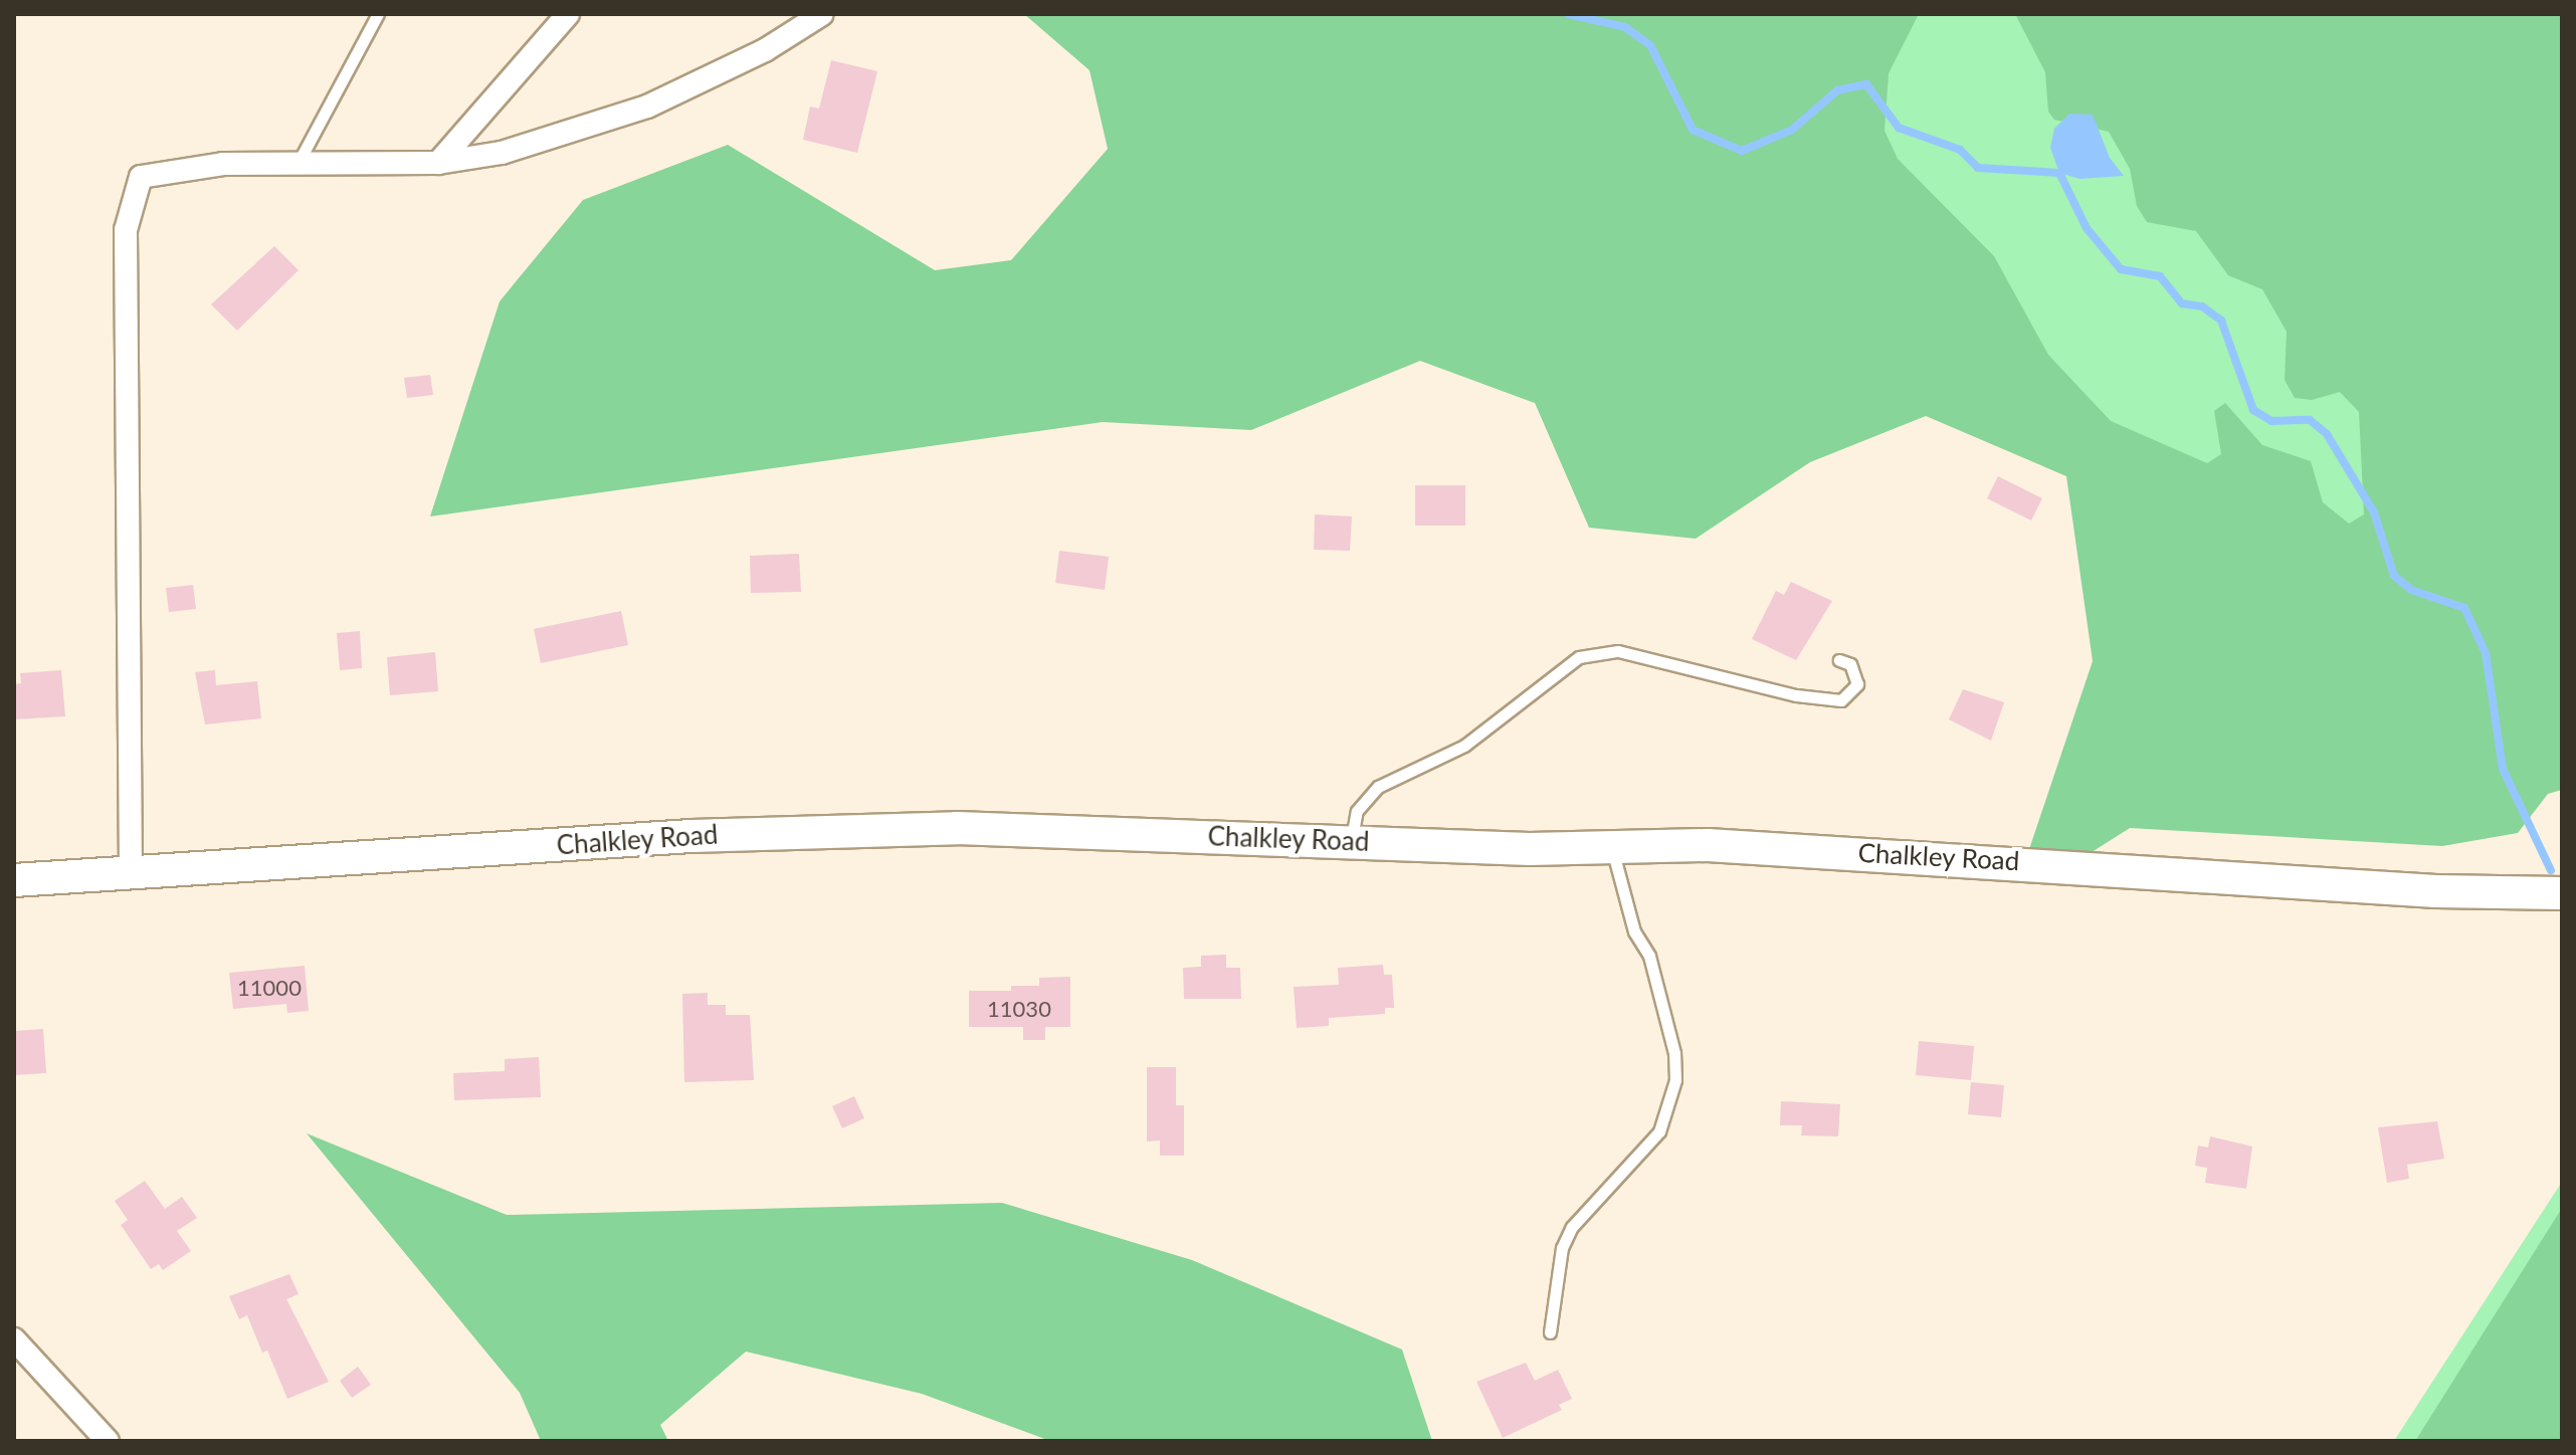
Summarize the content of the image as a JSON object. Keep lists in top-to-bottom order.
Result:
{
  "streets": {
    "street": ["Chalkley Road"]
  },
  "house_numbers": ["11000", "11030"]
}
